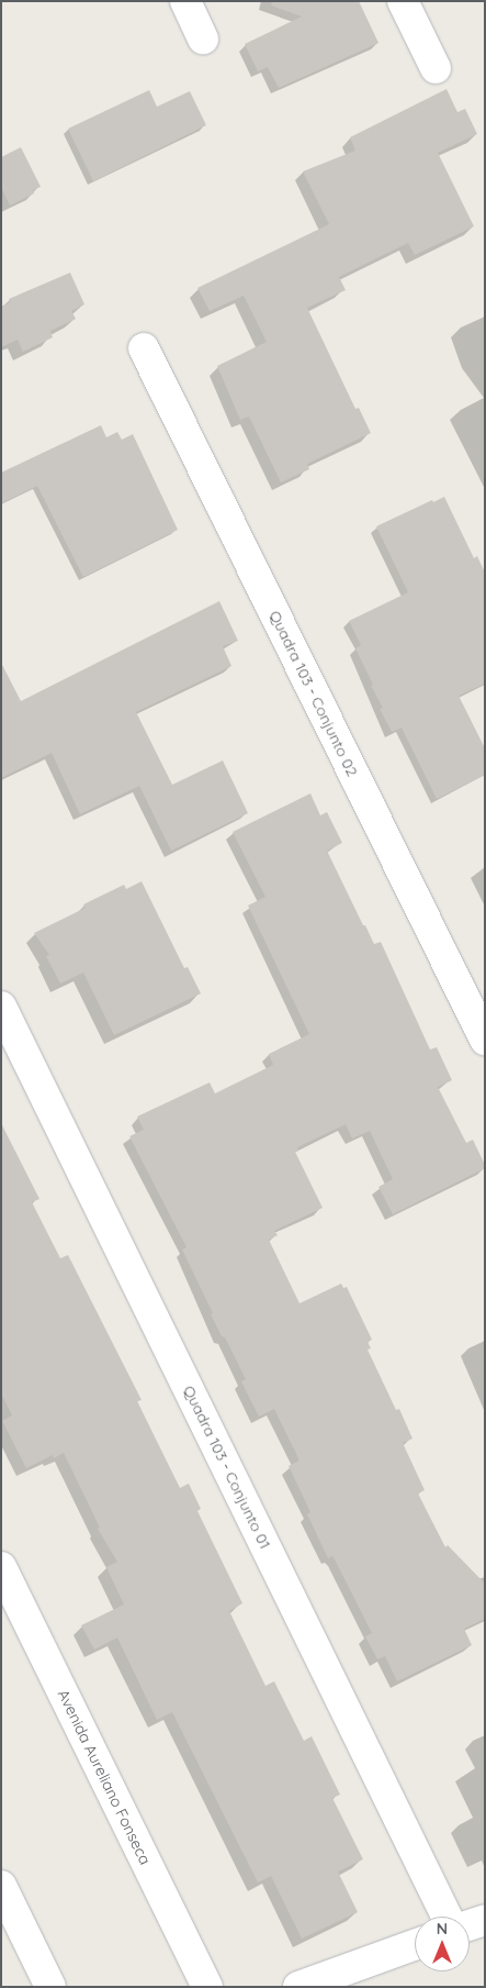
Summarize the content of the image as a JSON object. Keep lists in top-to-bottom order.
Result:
{
  "streets": {
    "street": ["Quadra 103 - Conjunto 02", "Quadra 103 - Conjunto 01", "Avenida Aureliano Fonseca"]
  },
  "north": "top"
}
